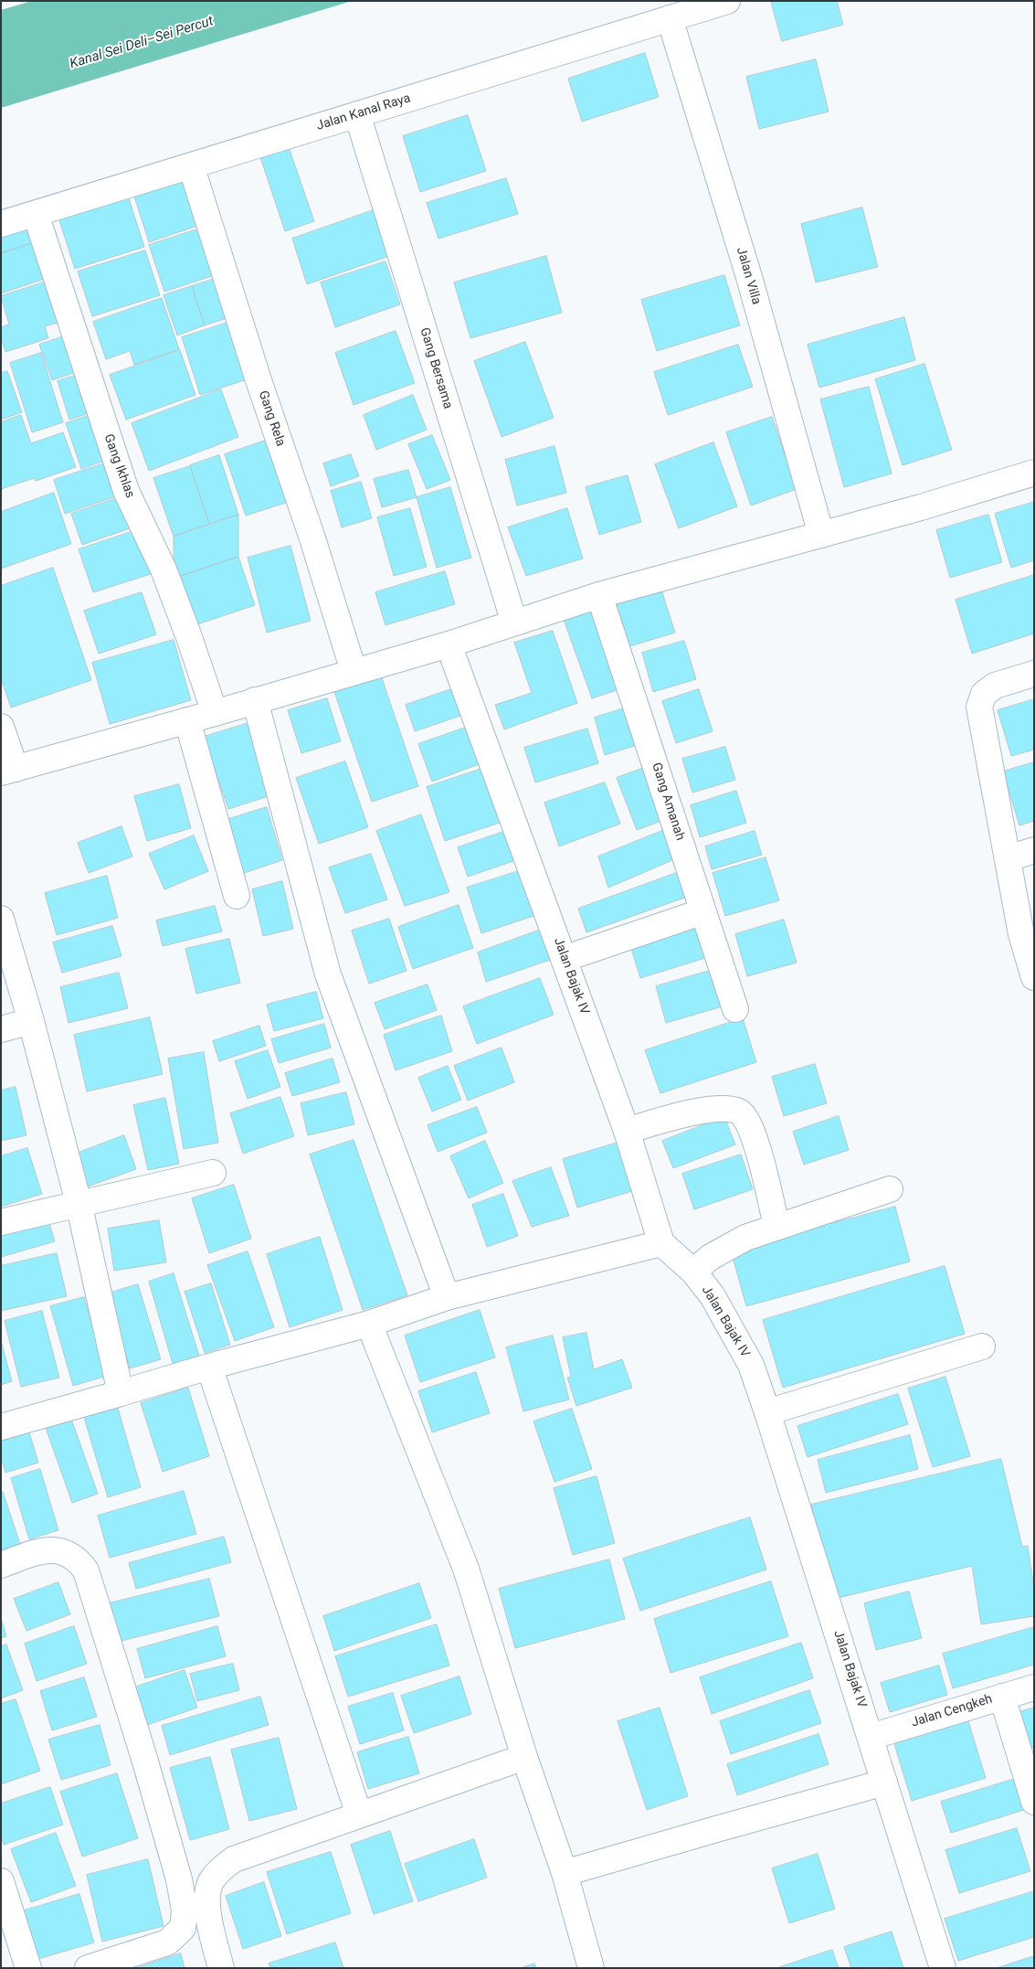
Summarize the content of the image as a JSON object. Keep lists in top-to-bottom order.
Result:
{
  "streets": {
    "street": [
      "Jalan Kanal Raya",
      "Jalan Villa",
      "Gang Bersama",
      "Gang Rela",
      "Gang Ikhlas",
      "Gang Amanah",
      "Jalan Bajak IV",
      "Jalan Cengkeh"
    ]
  },
  "crossings": [
    ["Jalan Kanal Raya", "Jalan Villa"],
    ["Jalan Kanal Raya", "Gang Bersama"],
    ["Jalan Kanal Raya", "Gang Rela"],
    ["Jalan Kanal Raya", "Gang Ikhlas"],
    ["Jalan Bajak IV", "Jalan Cengkeh"]
  ],
  "water": ["Kanal Sei Deli–Sei Percut"]
}
